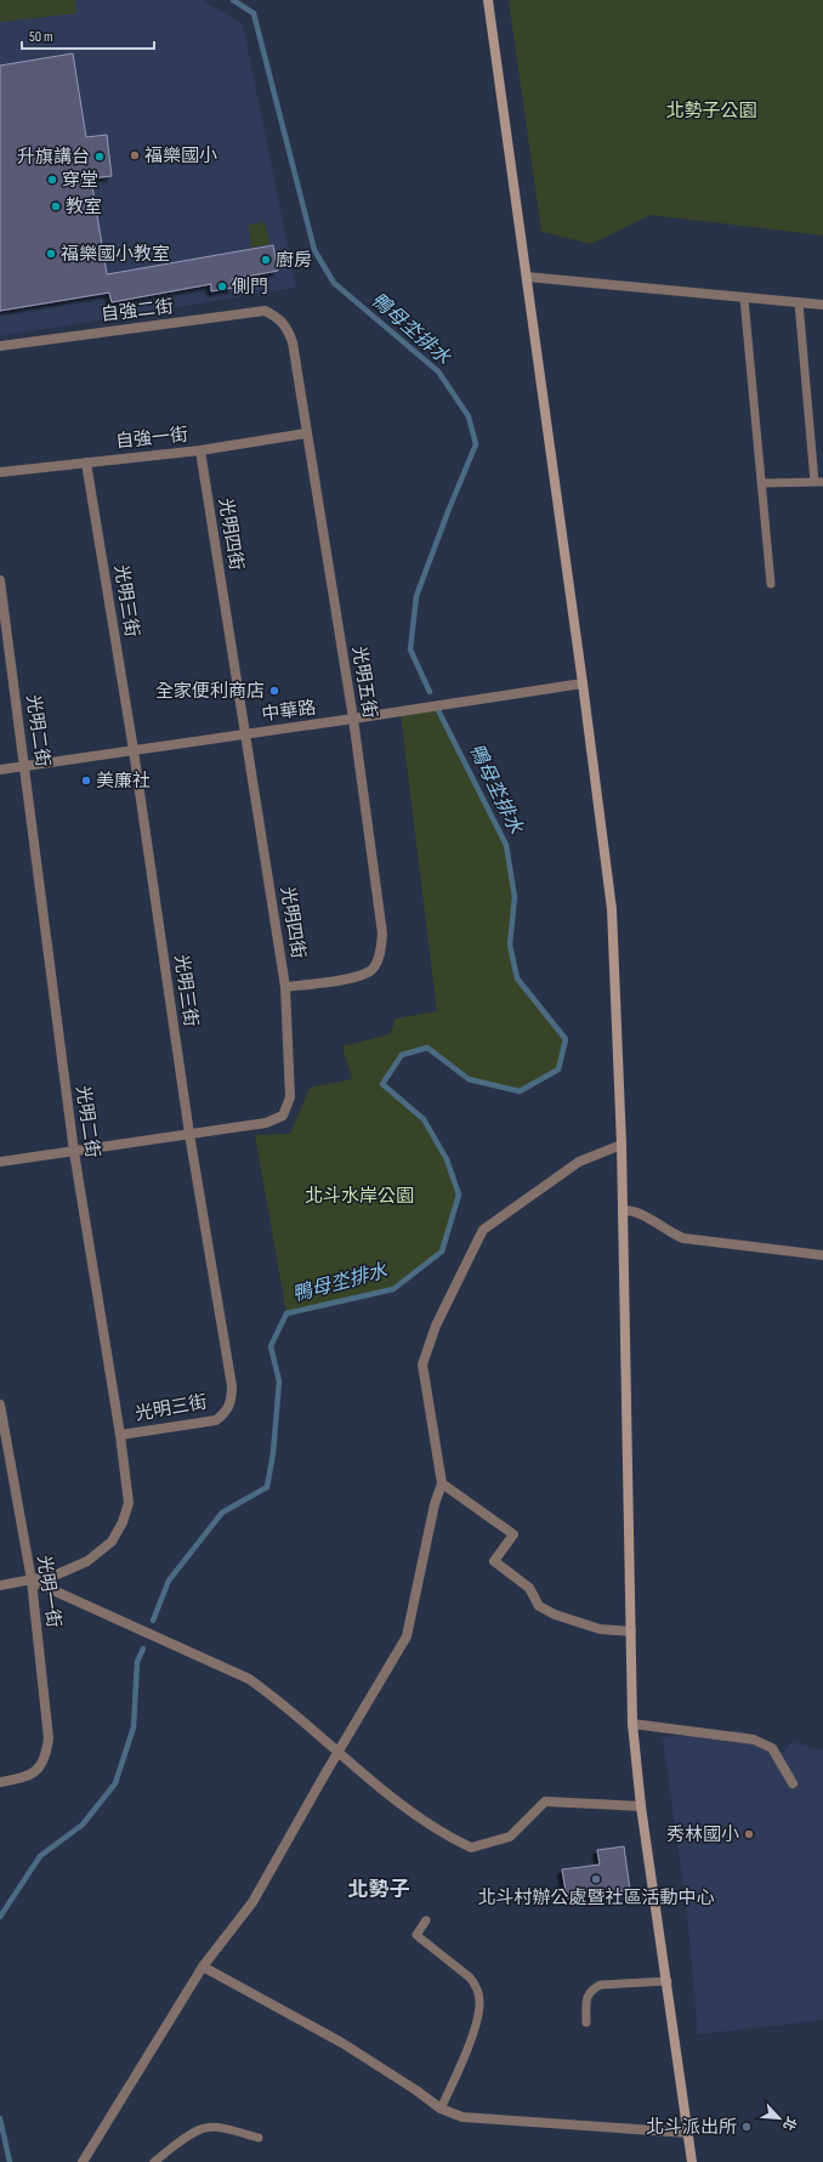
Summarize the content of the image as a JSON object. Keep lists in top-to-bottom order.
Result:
{
  "streets": {
    "street": [
      "自強二街",
      "自強一街",
      "光明四街",
      "光明三街",
      "光明五街",
      "中華路",
      "光明二街",
      "光明一街"
    ]
  },
  "crossings": [
    ["自強二街", "光明五街"],
    ["自強一街", "光明四街"],
    ["自強一街", "光明三街"],
    ["自強一街", "光明五街"],
    ["光明四街", "光明三街"],
    ["光明四街", "光明五街"],
    ["光明四街", "中華路"],
    ["光明四街", "光明二街"],
    ["光明三街", "中華路"],
    ["光明三街", "光明二街"],
    ["光明五街", "中華路"],
    ["中華路", "光明二街"],
    ["光明二街", "光明一街"]
  ],
  "districts": ["北勢子"],
  "water": ["鴨母坔排水"],
  "parks": ["北勢子公園", "北斗水岸公園"],
  "places": [
    "福樂國小",
    "升旗講台",
    "穿堂",
    "教室",
    "福樂國小教室",
    "廚房",
    "側門",
    "全家便利商店",
    "美廉社",
    "秀林國小",
    "北斗村辦公處暨社區活動中心",
    "北斗派出所"
  ],
  "scale_bar": "50 m",
  "north": "bottom right"
}
